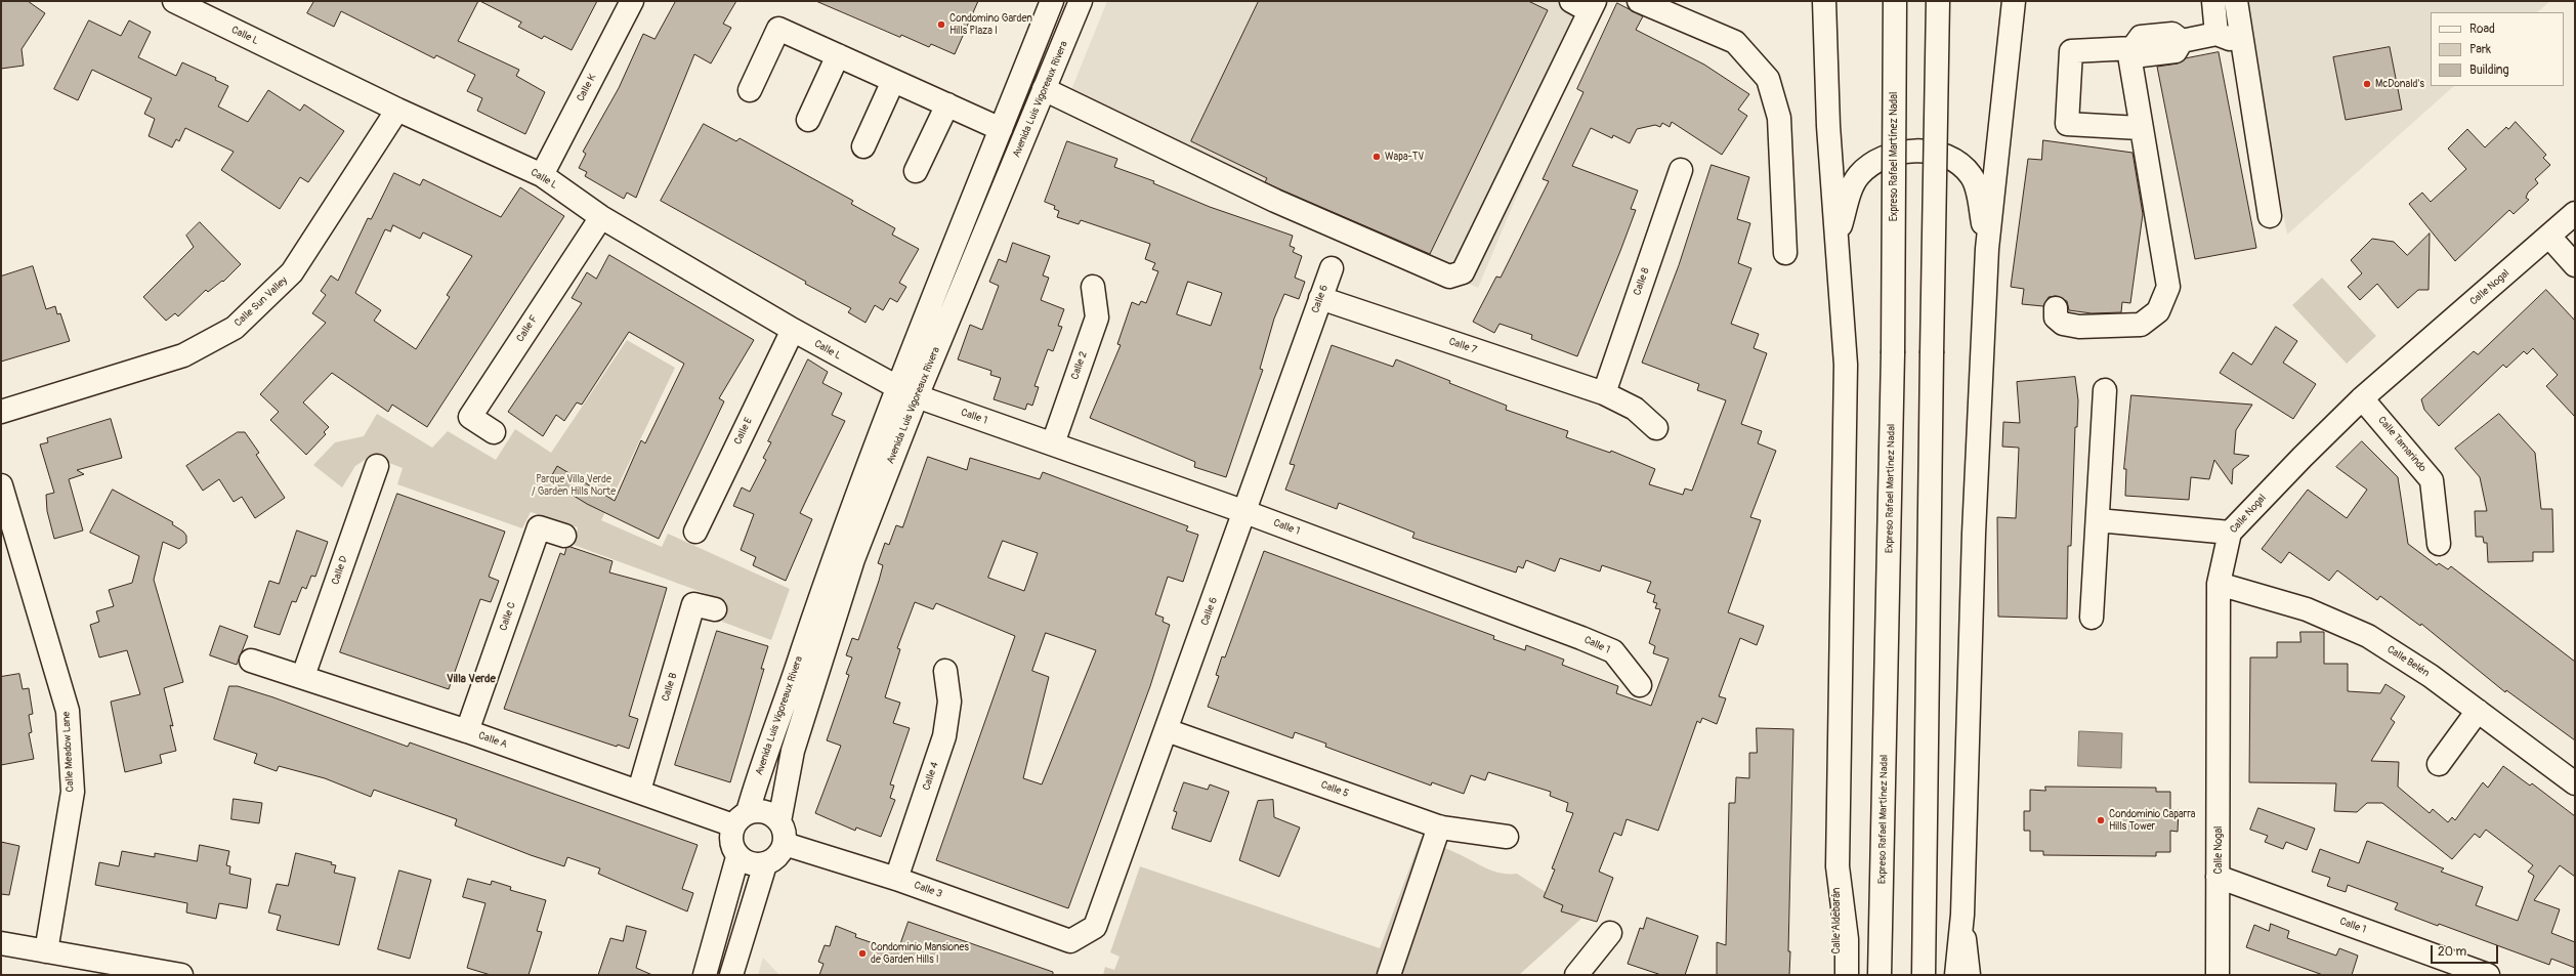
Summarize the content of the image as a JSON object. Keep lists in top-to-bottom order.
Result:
{
  "streets": {
    "main road": [
      "Calle L",
      "Calle K",
      "Avenida Luis Vigoreaux Rivera",
      "Expreso Rafael Martínez Nadal",
      "Calle 8",
      "Calle Nogal",
      "Calle 6",
      "Calle Sun Valley",
      "Calle F",
      "Calle 7",
      "Calle 2",
      "Calle 1",
      "Calle E",
      "Calle Tamarindo",
      "Calle D",
      "Calle C",
      "Calle Belén",
      "Calle B",
      "Calle A",
      "Calle Meadow Lane",
      "Calle 4",
      "Calle 5",
      "Calle 3",
      "Calle Aldebarán"
    ]
  },
  "crossings": [
    ["Calle L", "Calle K"],
    ["Calle L", "Avenida Luis Vigoreaux Rivera"],
    ["Calle L", "Calle Sun Valley"],
    ["Calle L", "Calle F"],
    ["Calle L", "Calle 1"],
    ["Calle L", "Calle E"],
    ["Avenida Luis Vigoreaux Rivera", "Calle 1"],
    ["Avenida Luis Vigoreaux Rivera", "Calle A"],
    ["Avenida Luis Vigoreaux Rivera", "Calle 3"],
    ["Calle 8", "Calle 7"],
    ["Calle Nogal", "Calle 1"],
    ["Calle Nogal", "Calle Tamarindo"],
    ["Calle Nogal", "Calle Belén"],
    ["Calle 6", "Calle 7"],
    ["Calle 6", "Calle 1"],
    ["Calle 6", "Calle 5"],
    ["Calle 6", "Calle 3"],
    ["Calle 2", "Calle 1"],
    ["Calle D", "Calle A"],
    ["Calle C", "Calle A"],
    ["Calle B", "Calle A"],
    ["Calle A", "Calle 3"],
    ["Calle 4", "Calle 3"]
  ],
  "districts": ["Villa Verde"],
  "parks": ["Parque Villa Verde / Garden Hills Norte"],
  "places": [
    "Condomino Garden Hills Plaza I",
    "McDonald's",
    "Wapa-TV",
    "Condominio Caparra Hills Tower",
    "Condominio Mansiones de Garden Hills I"
  ],
  "legend": ["Road", "Park", "Building"],
  "scale_bar": "20 m"
}
